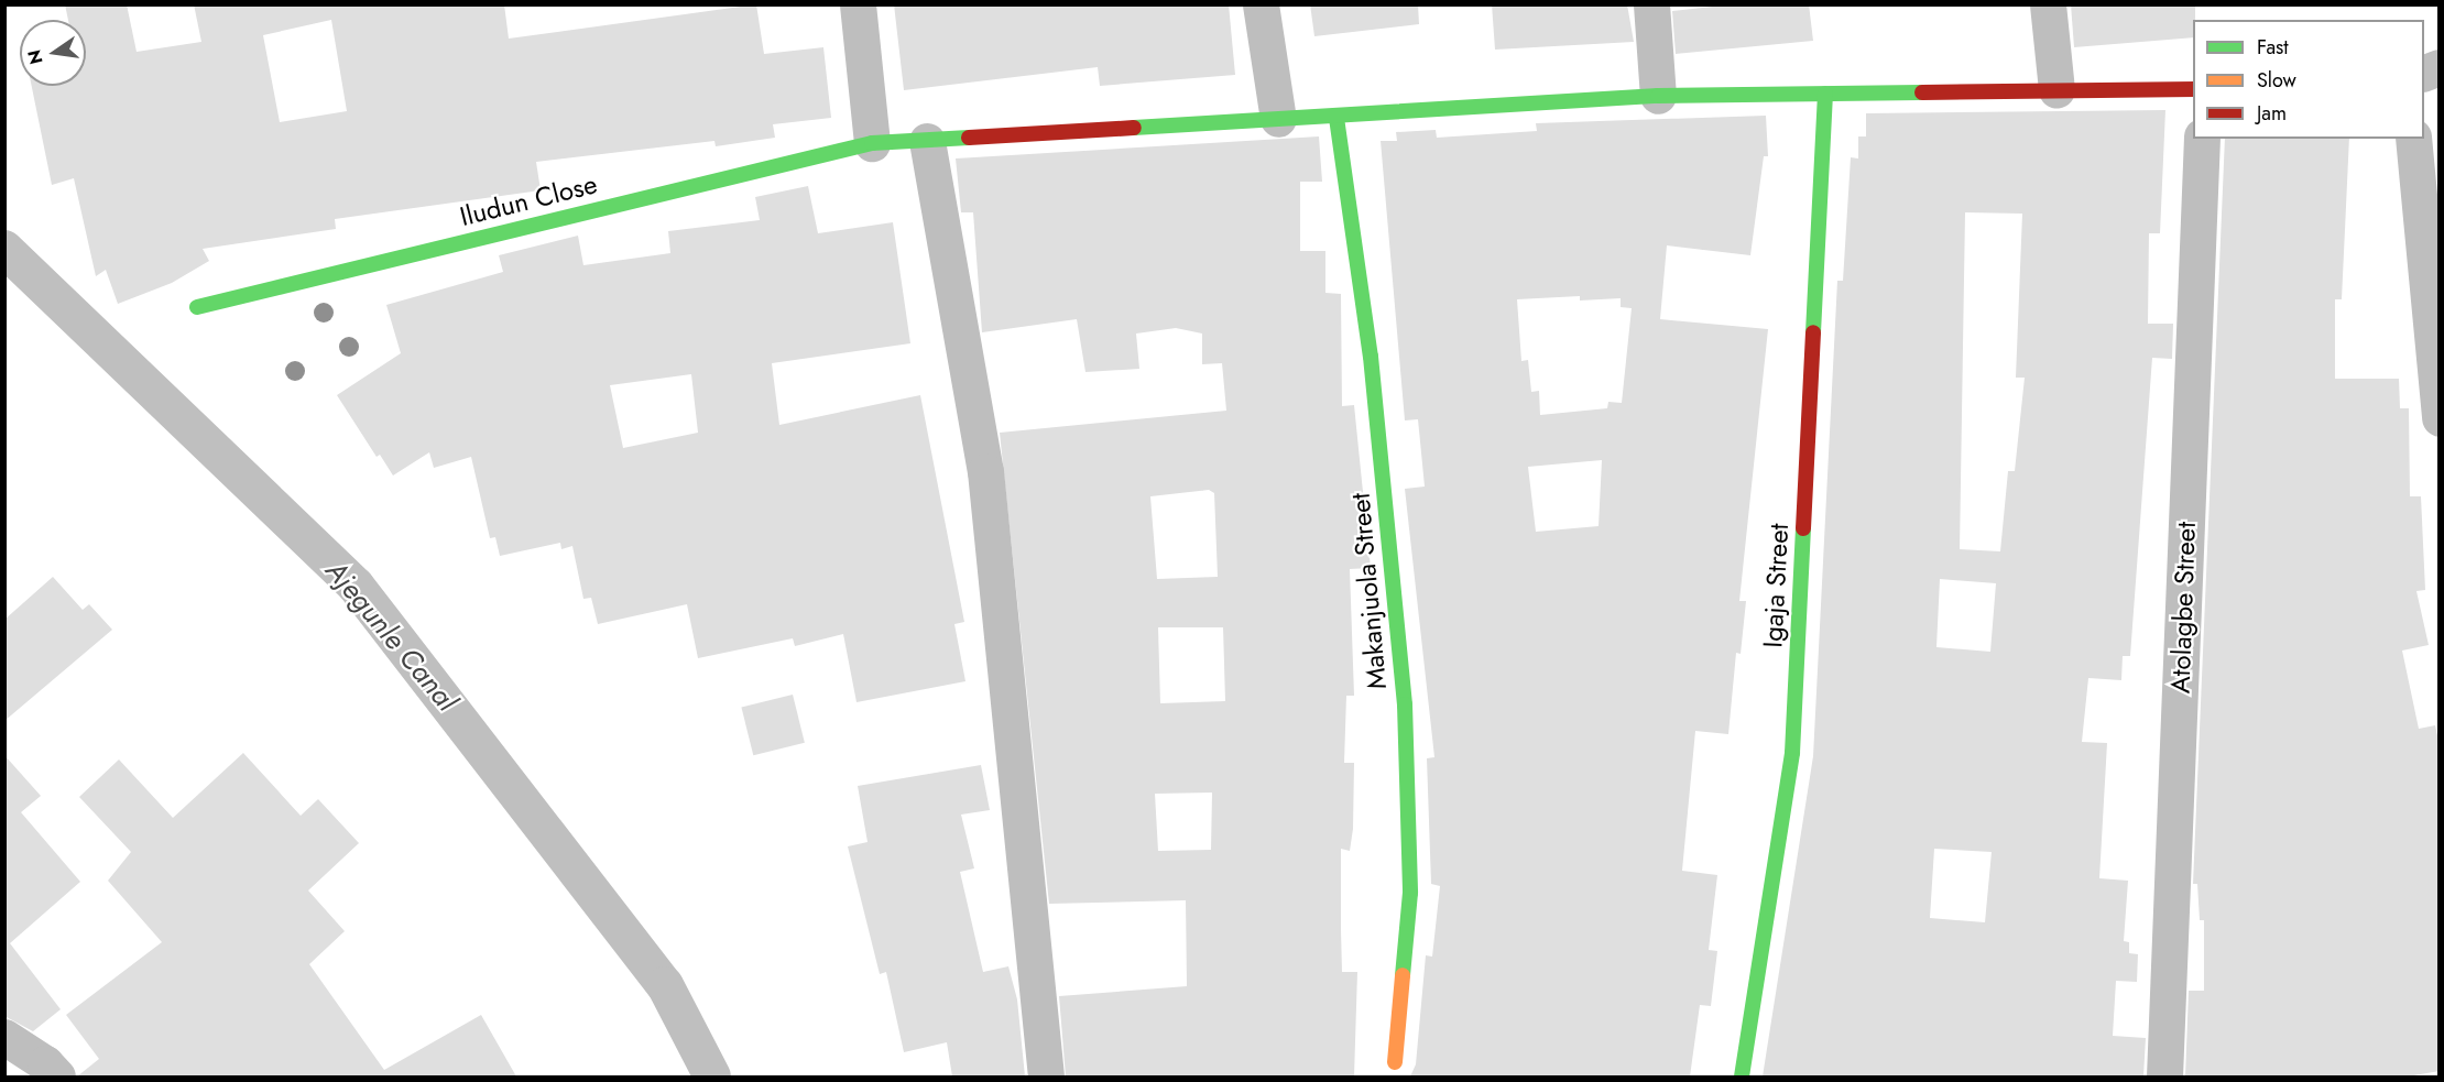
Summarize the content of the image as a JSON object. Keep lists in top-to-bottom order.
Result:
{
  "streets": {
    "street": [
      "Iludun Close",
      "Igaja Street",
      "Makanjuola Street",
      "Atolagbe Street"
    ]
  },
  "crossings": [
    ["Iludun Close", "Igaja Street"],
    ["Iludun Close", "Makanjuola Street"]
  ],
  "water": ["Ajegunle Canal"],
  "legend": ["Fast", "Slow", "Jam"],
  "north": "left"
}
